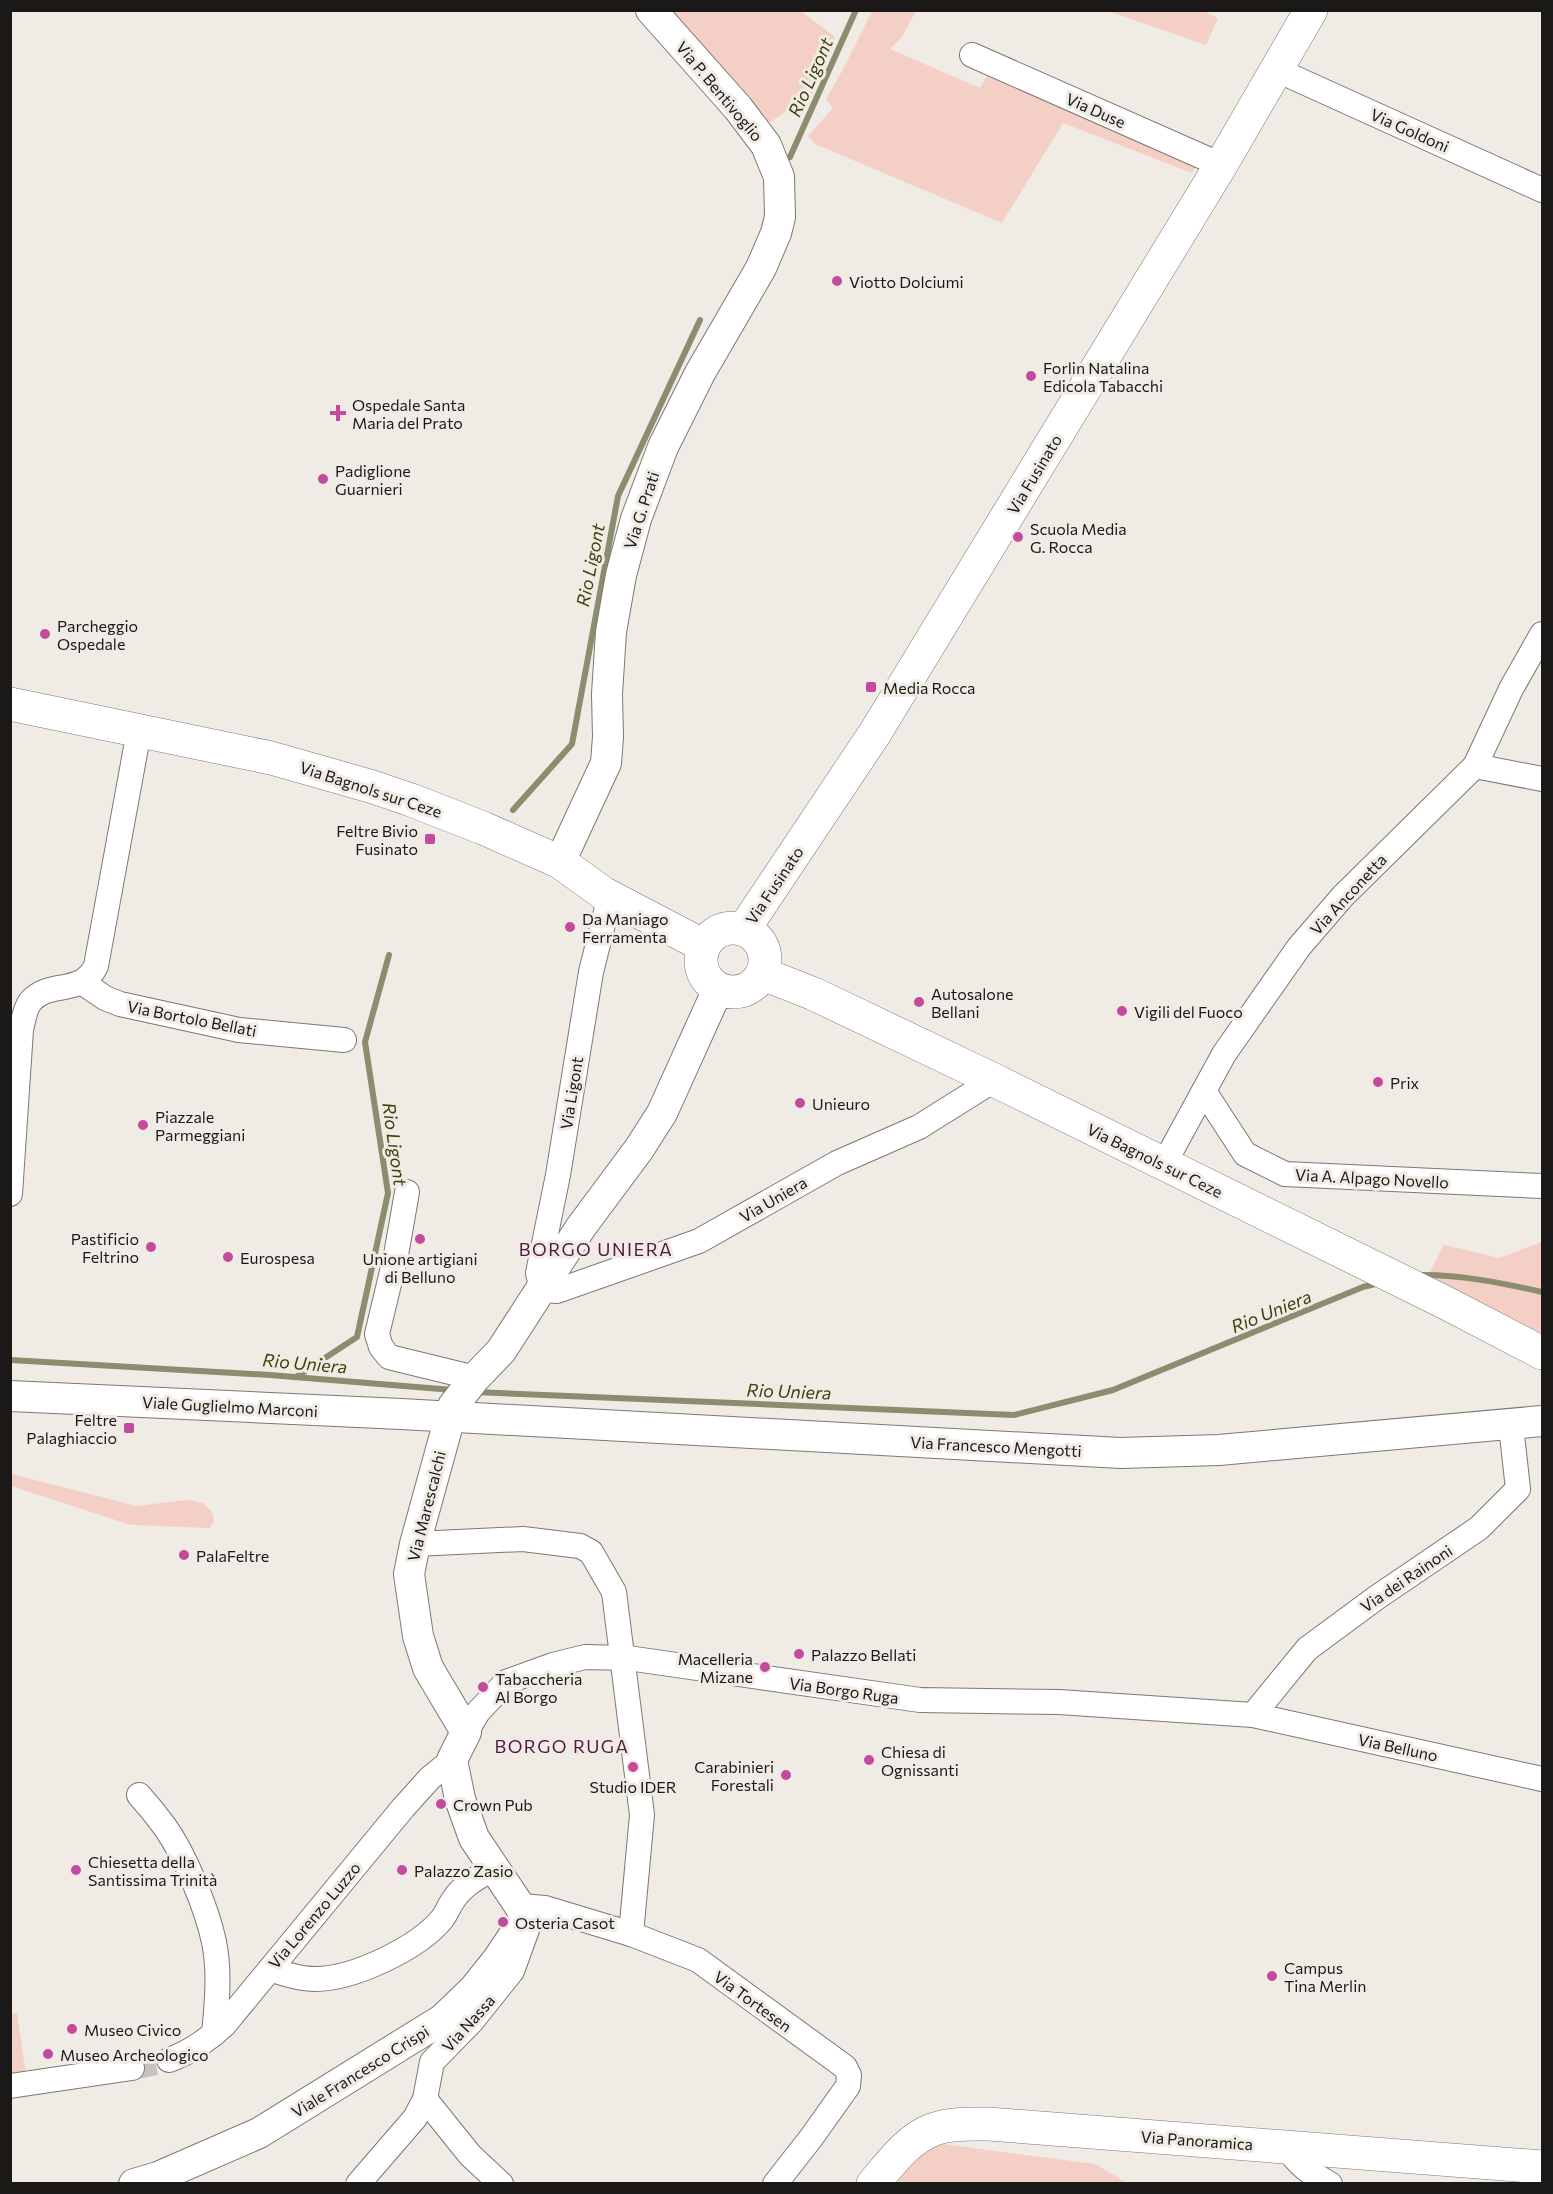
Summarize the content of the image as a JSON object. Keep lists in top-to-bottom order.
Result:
{
  "streets": {
    "main road": ["Via Fusinato", "Via Bagnols sur Ceze", "Via Panoramica"],
    "street": [
      "Via P. Bentivoglio",
      "Via Duse",
      "Via Goldoni",
      "Via G. Prati",
      "Via Anconetta",
      "Via Bortolo Bellati",
      "Via Ligont",
      "Via A. Alpago Novello",
      "Via Uniera",
      "Viale Guglielmo Marconi",
      "Via Francesco Mengotti",
      "Via Marescalchi",
      "Via dei Rainoni",
      "Via Borgo Ruga",
      "Via Belluno",
      "Via Lorenzo Luzzo",
      "Via Tortesen",
      "Via Nassa",
      "Viale Francesco Crispi"
    ]
  },
  "crossings": [
    ["Via P. Bentivoglio", "Via G. Prati"],
    ["Via Duse", "Via Fusinato"],
    ["Via Goldoni", "Via Fusinato"],
    ["Via Fusinato", "Via Bagnols sur Ceze"],
    ["Via G. Prati", "Via Bagnols sur Ceze"],
    ["Via Bagnols sur Ceze", "Via Anconetta"],
    ["Via Bagnols sur Ceze", "Via Ligont"],
    ["Via Bagnols sur Ceze", "Via Uniera"],
    ["Via Anconetta", "Via A. Alpago Novello"],
    ["Via Ligont", "Via Uniera"],
    ["Viale Guglielmo Marconi", "Via Francesco Mengotti"],
    ["Viale Guglielmo Marconi", "Via Marescalchi"],
    ["Via Francesco Mengotti", "Via Marescalchi"],
    ["Via Francesco Mengotti", "Via dei Rainoni"],
    ["Via Marescalchi", "Via Borgo Ruga"],
    ["Via dei Rainoni", "Via Borgo Ruga"],
    ["Via dei Rainoni", "Via Belluno"],
    ["Via Borgo Ruga", "Via Belluno"],
    ["Via Tortesen", "Via Nassa"],
    ["Via Tortesen", "Viale Francesco Crispi"],
    ["Via Nassa", "Viale Francesco Crispi"]
  ],
  "districts": ["BORGO UNIERA", "BORGO RUGA"],
  "water": ["Rio Ligont", "Rio Uniera"],
  "places": {
    "other": [
      "Viotto Dolciumi",
      "Forlin Natalina Edicola Tabacchi",
      "Padiglione Guarnieri",
      "Scuola Media G. Rocca",
      "Parcheggio Ospedale",
      "Da Maniago Ferramenta",
      "Autosalone Bellani",
      "Vigili del Fuoco",
      "Prix",
      "Unieuro",
      "Piazzale Parmeggiani",
      "Unione artigiani di Belluno",
      "Pastificio Feltrino",
      "Eurospesa",
      "PalaFeltre",
      "Palazzo Bellati",
      "Macelleria Mizane",
      "Tabaccheria Al Borgo",
      "Chiesa di Ognissanti",
      "Studio IDER",
      "Carabinieri Forestali",
      "Crown Pub",
      "Chiesetta della Santissima Trinità",
      "Palazzo Zasio",
      "Osteria Casot",
      "Campus Tina Merlin",
      "Museo Civico",
      "Museo Archeologico"
    ],
    "health": ["Ospedale Santa Maria del Prato"],
    "transit": ["Media Rocca", "Feltre Bivio Fusinato", "Feltre Palaghiaccio"]
  }
}
